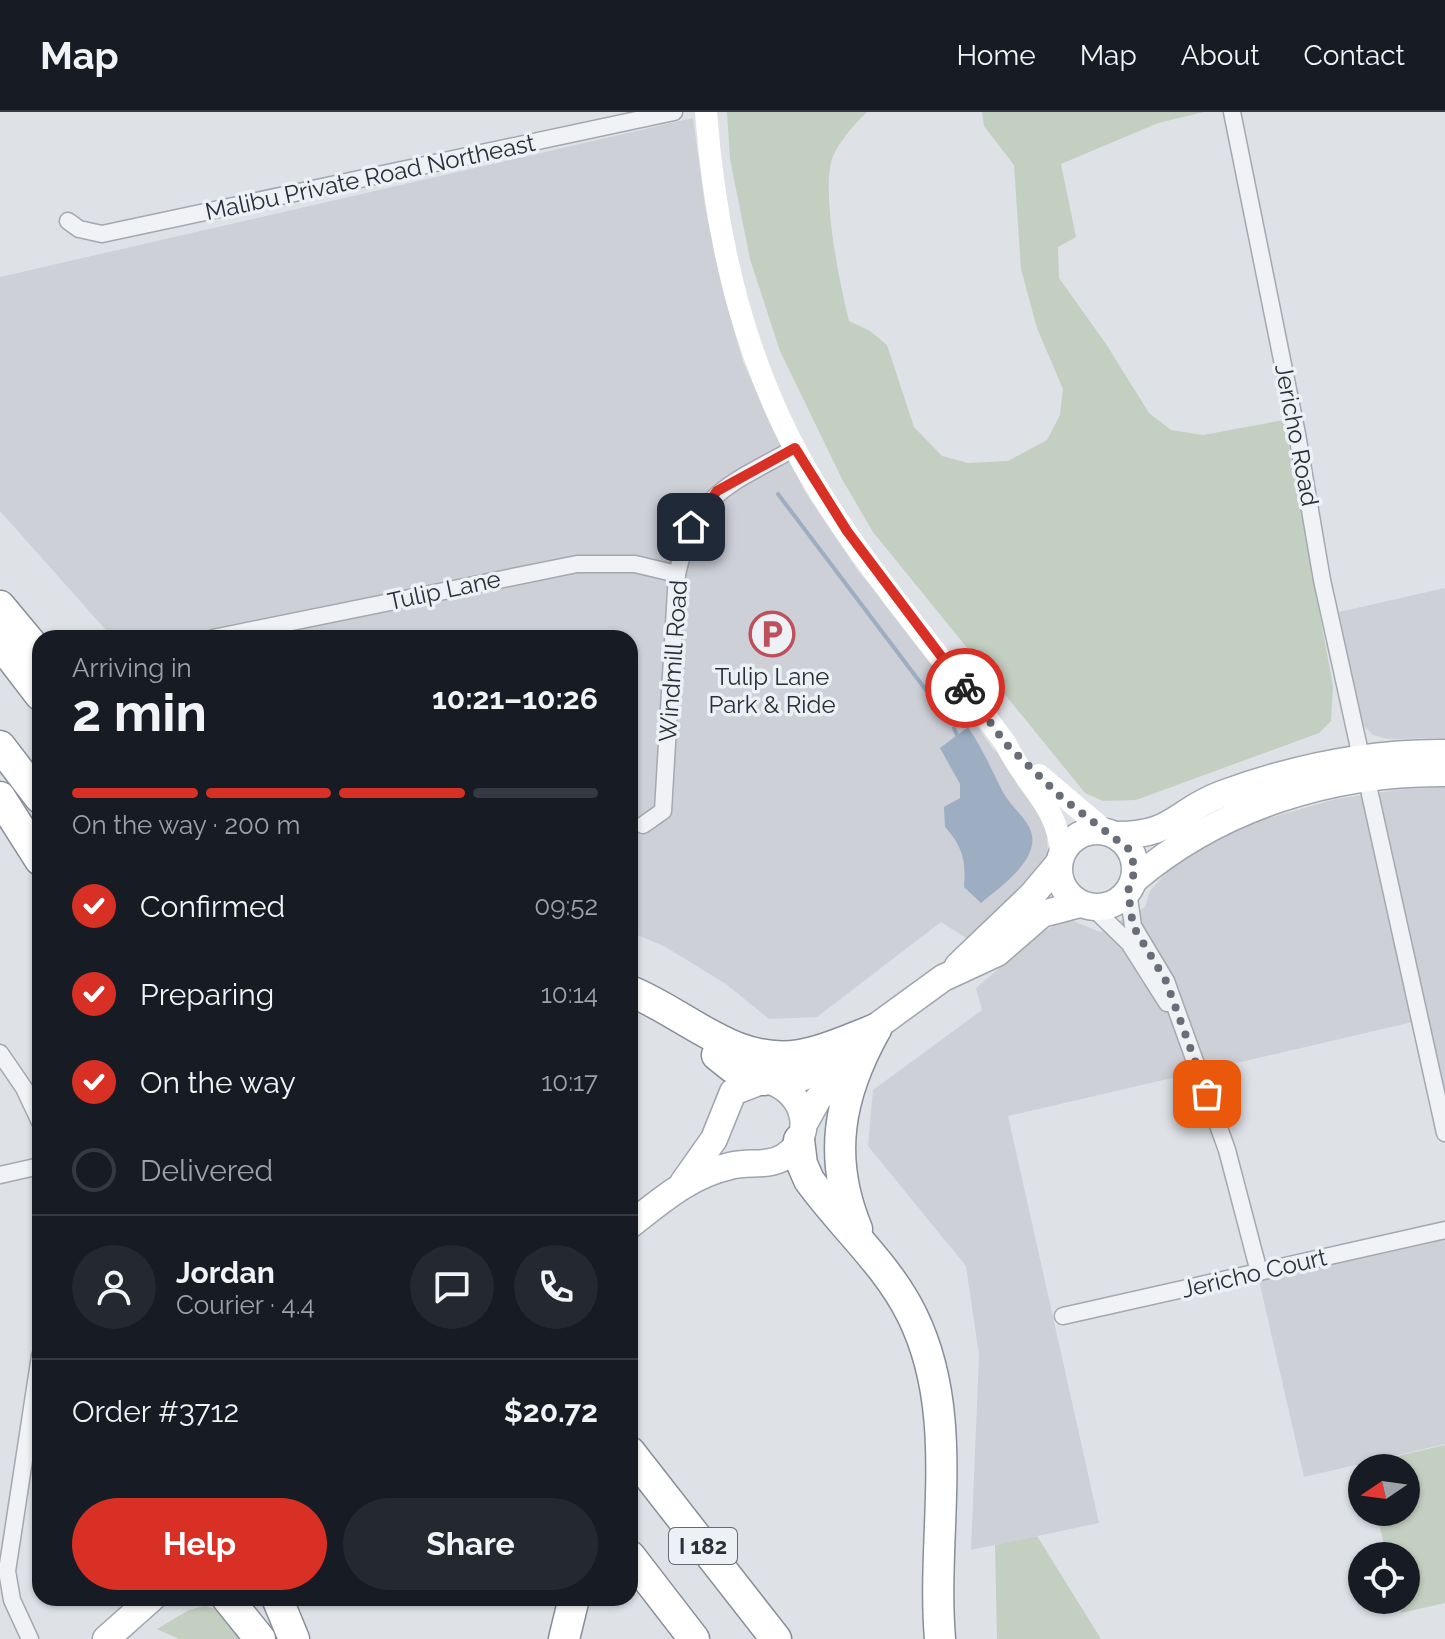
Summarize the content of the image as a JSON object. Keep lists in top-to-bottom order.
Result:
{
  "streets": {
    "highway": ["I 182"],
    "street": [
      "Malibu Private Road Northeast",
      "Jericho Road",
      "Tulip Lane",
      "Windmill Road",
      "Jericho Court"
    ]
  },
  "crossings": [
    ["Tulip Lane", "Windmill Road"]
  ],
  "places": {
    "parking": ["Tulip Lane Park & Ride"]
  },
  "north": "left",
  "page": {
    "header": "Map",
    "nav": [
      "Home",
      "Map",
      "About",
      "Contact"
    ],
    "heading": ["2 min", "Arriving in", "10:21–10:26"],
    "panel": [
      "Jordan",
      "Courier · 4.4",
      "Order #3712",
      "$20.72"
    ],
    "bar": "On the way · 200 m",
    "list": [
      ["Confirmed", "09:52"],
      ["Preparing", "10:14"],
      ["On the way", "10:17"],
      "Delivered"
    ],
    "buttons": ["Help", "Share"]
  }
}
